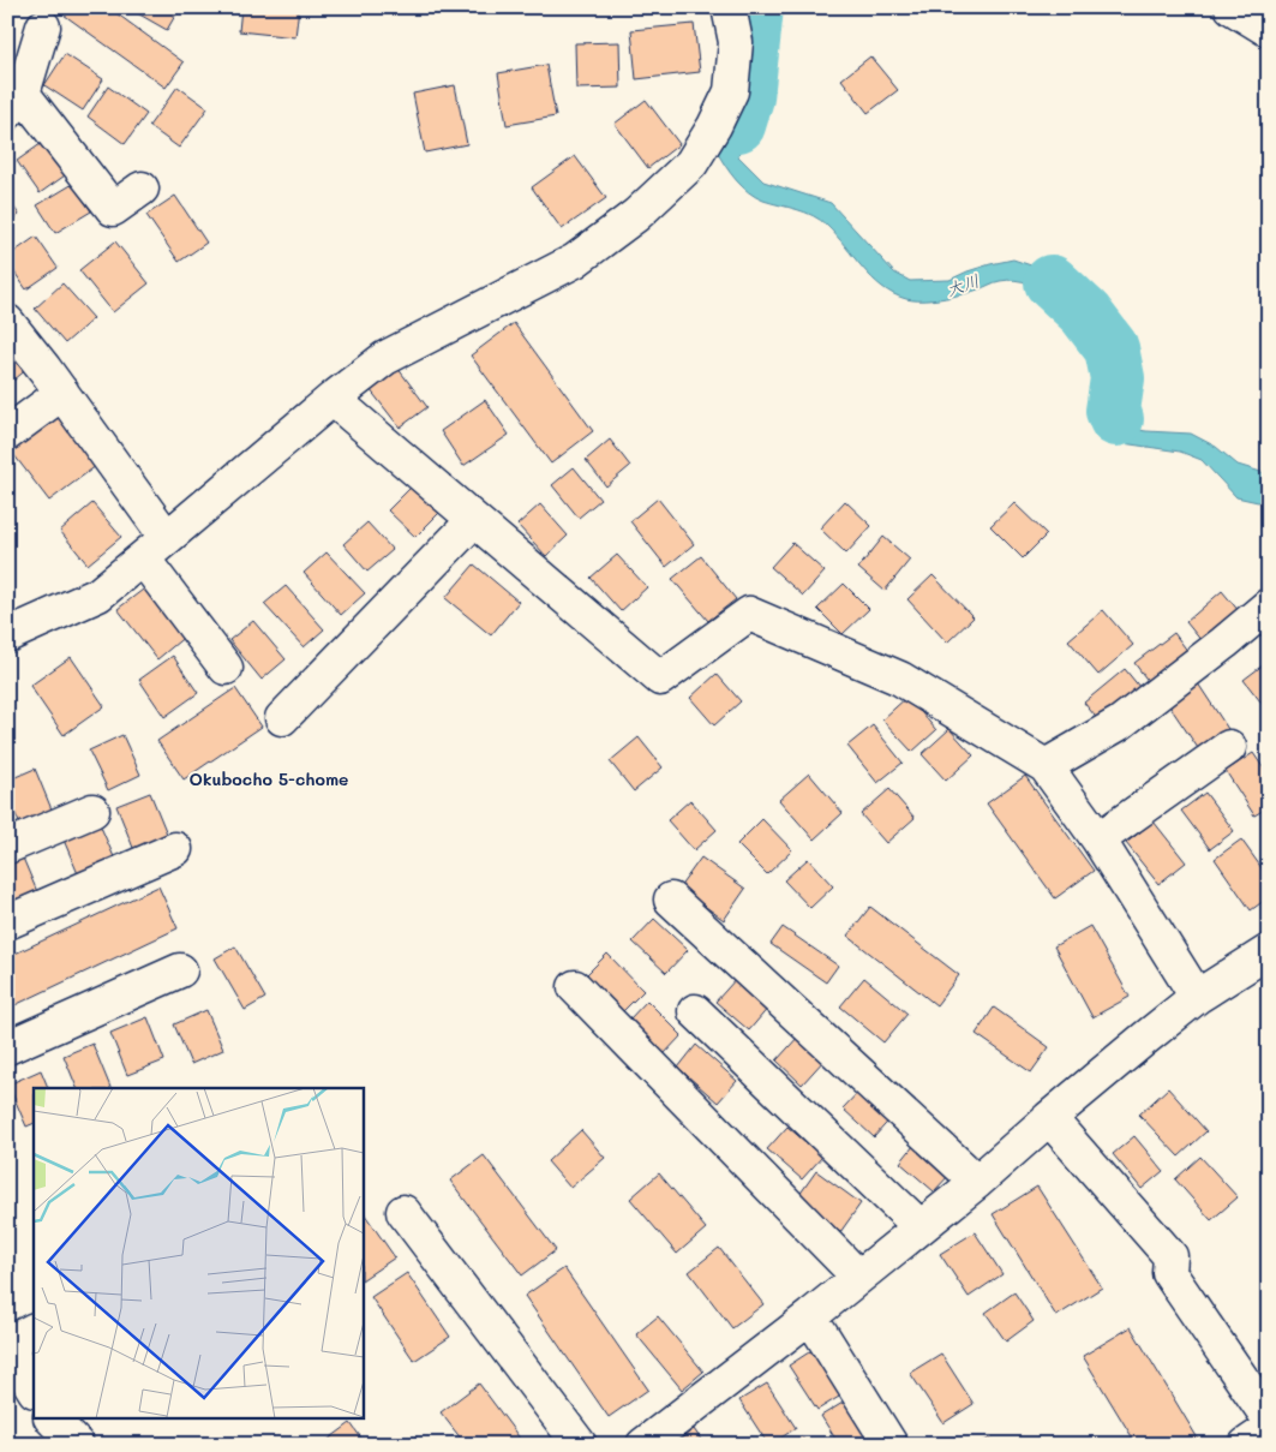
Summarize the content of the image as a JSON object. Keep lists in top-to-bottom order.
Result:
{
  "districts": ["Okubocho 5-chome"],
  "water": ["大川"]
}
